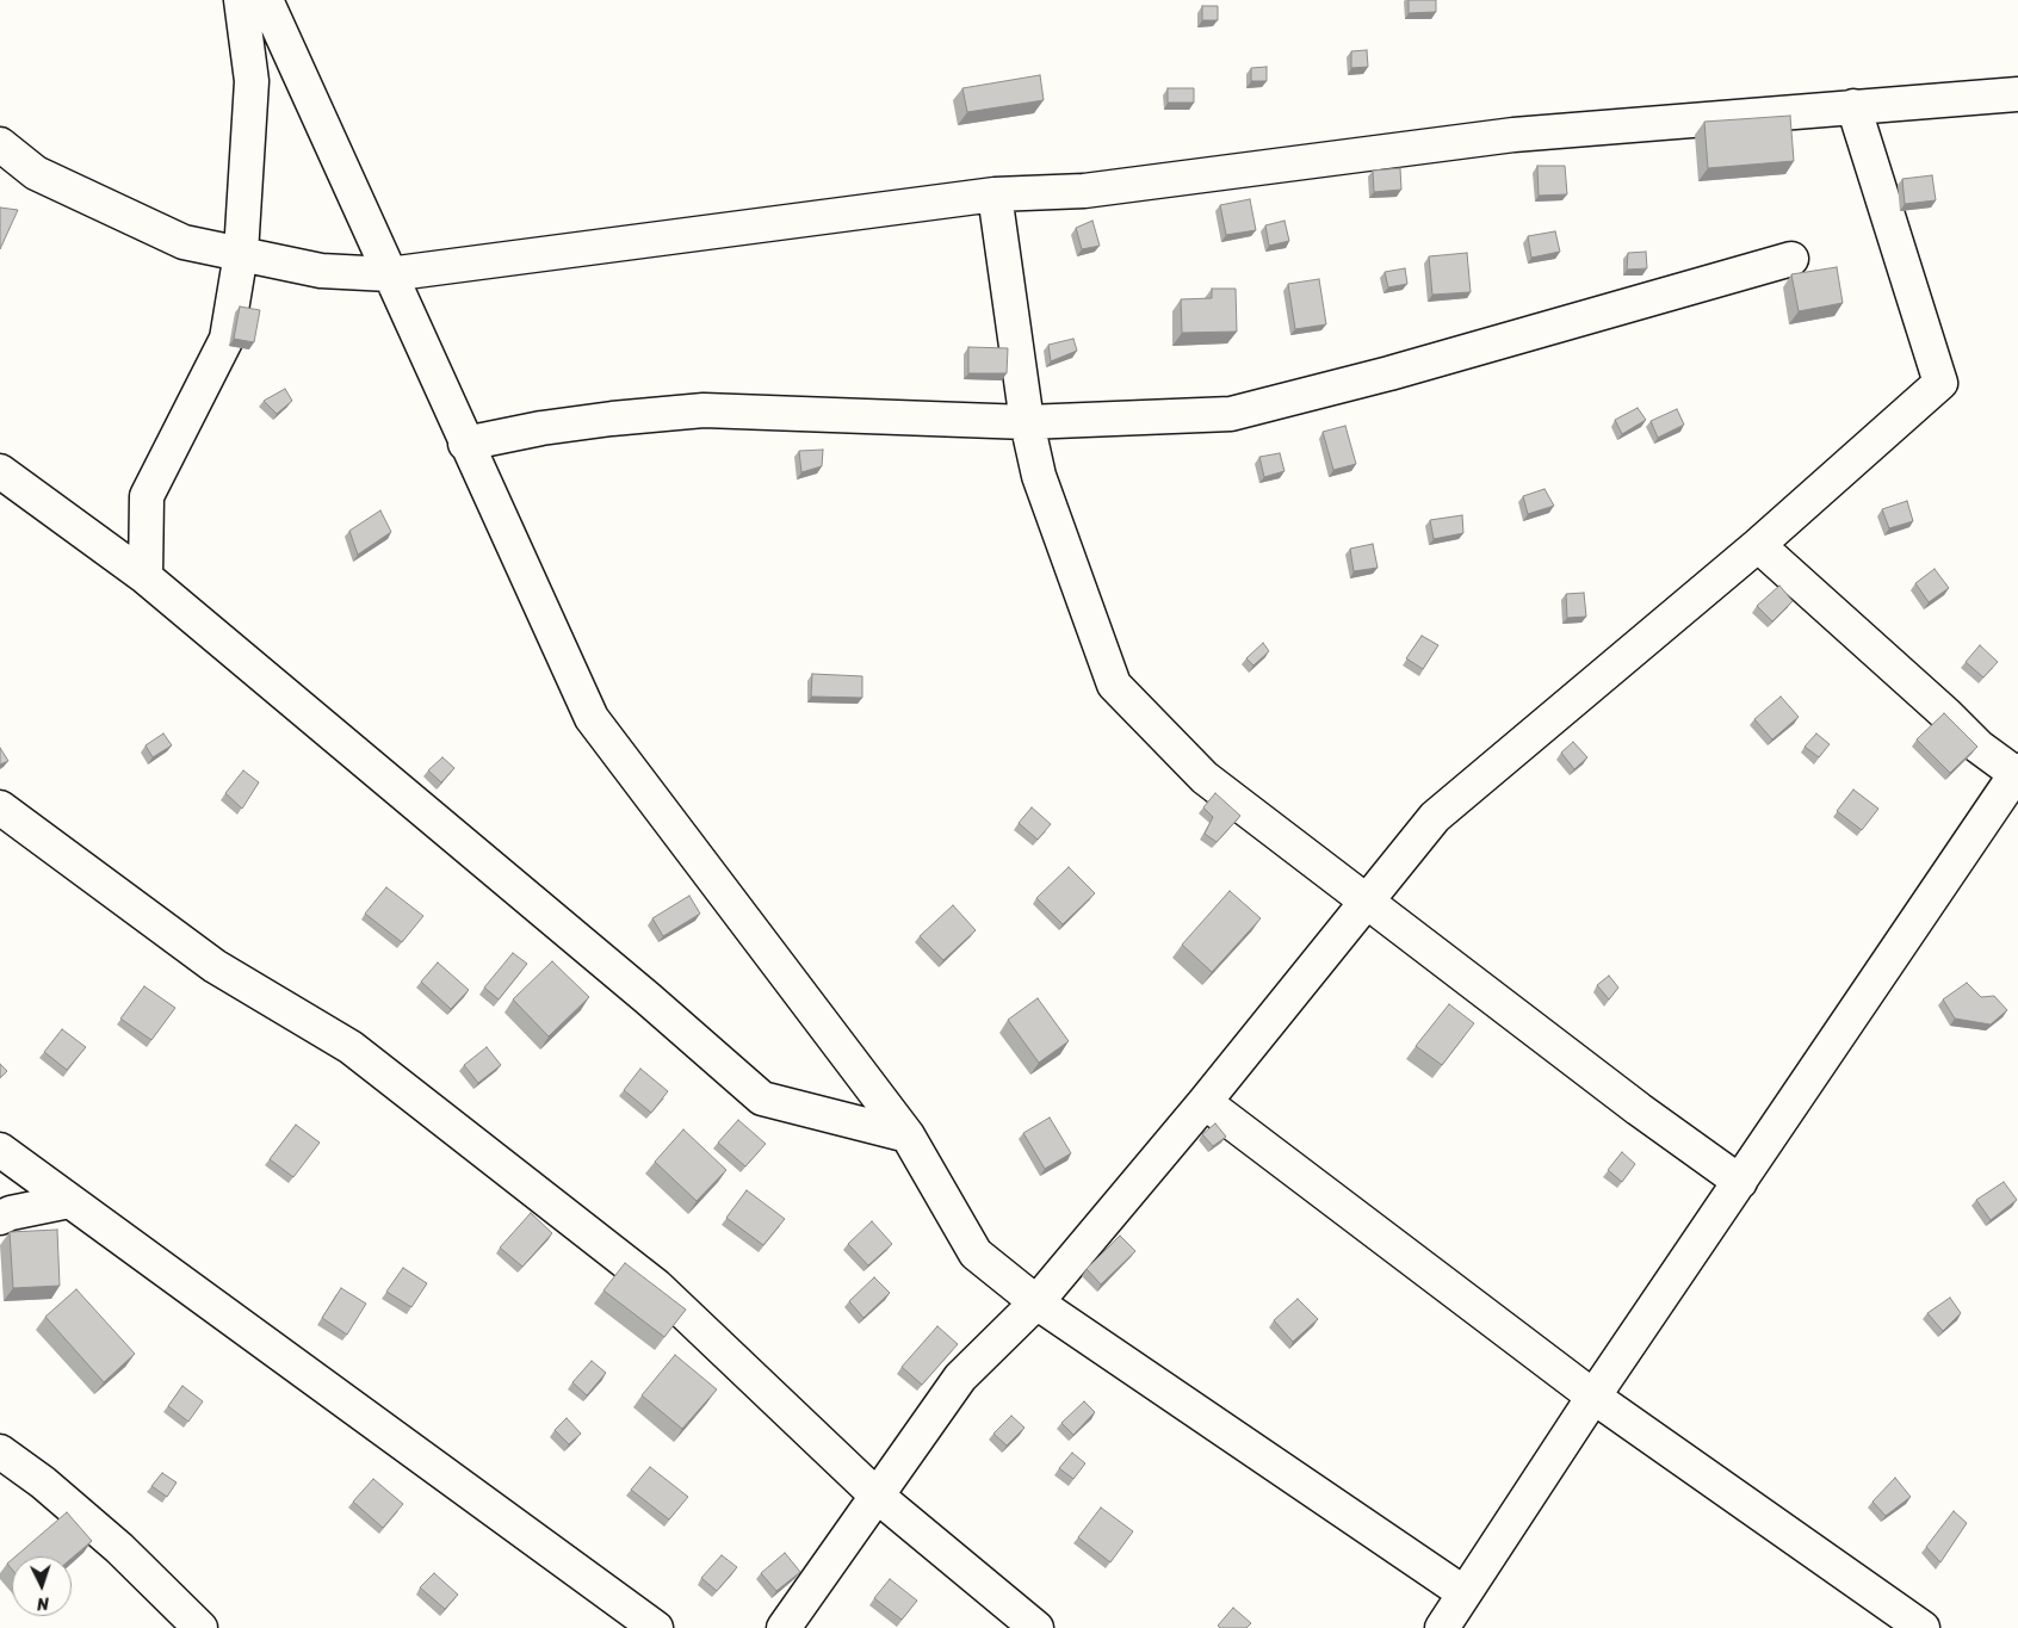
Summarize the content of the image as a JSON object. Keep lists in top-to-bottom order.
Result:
{
  "north": "bottom"
}
